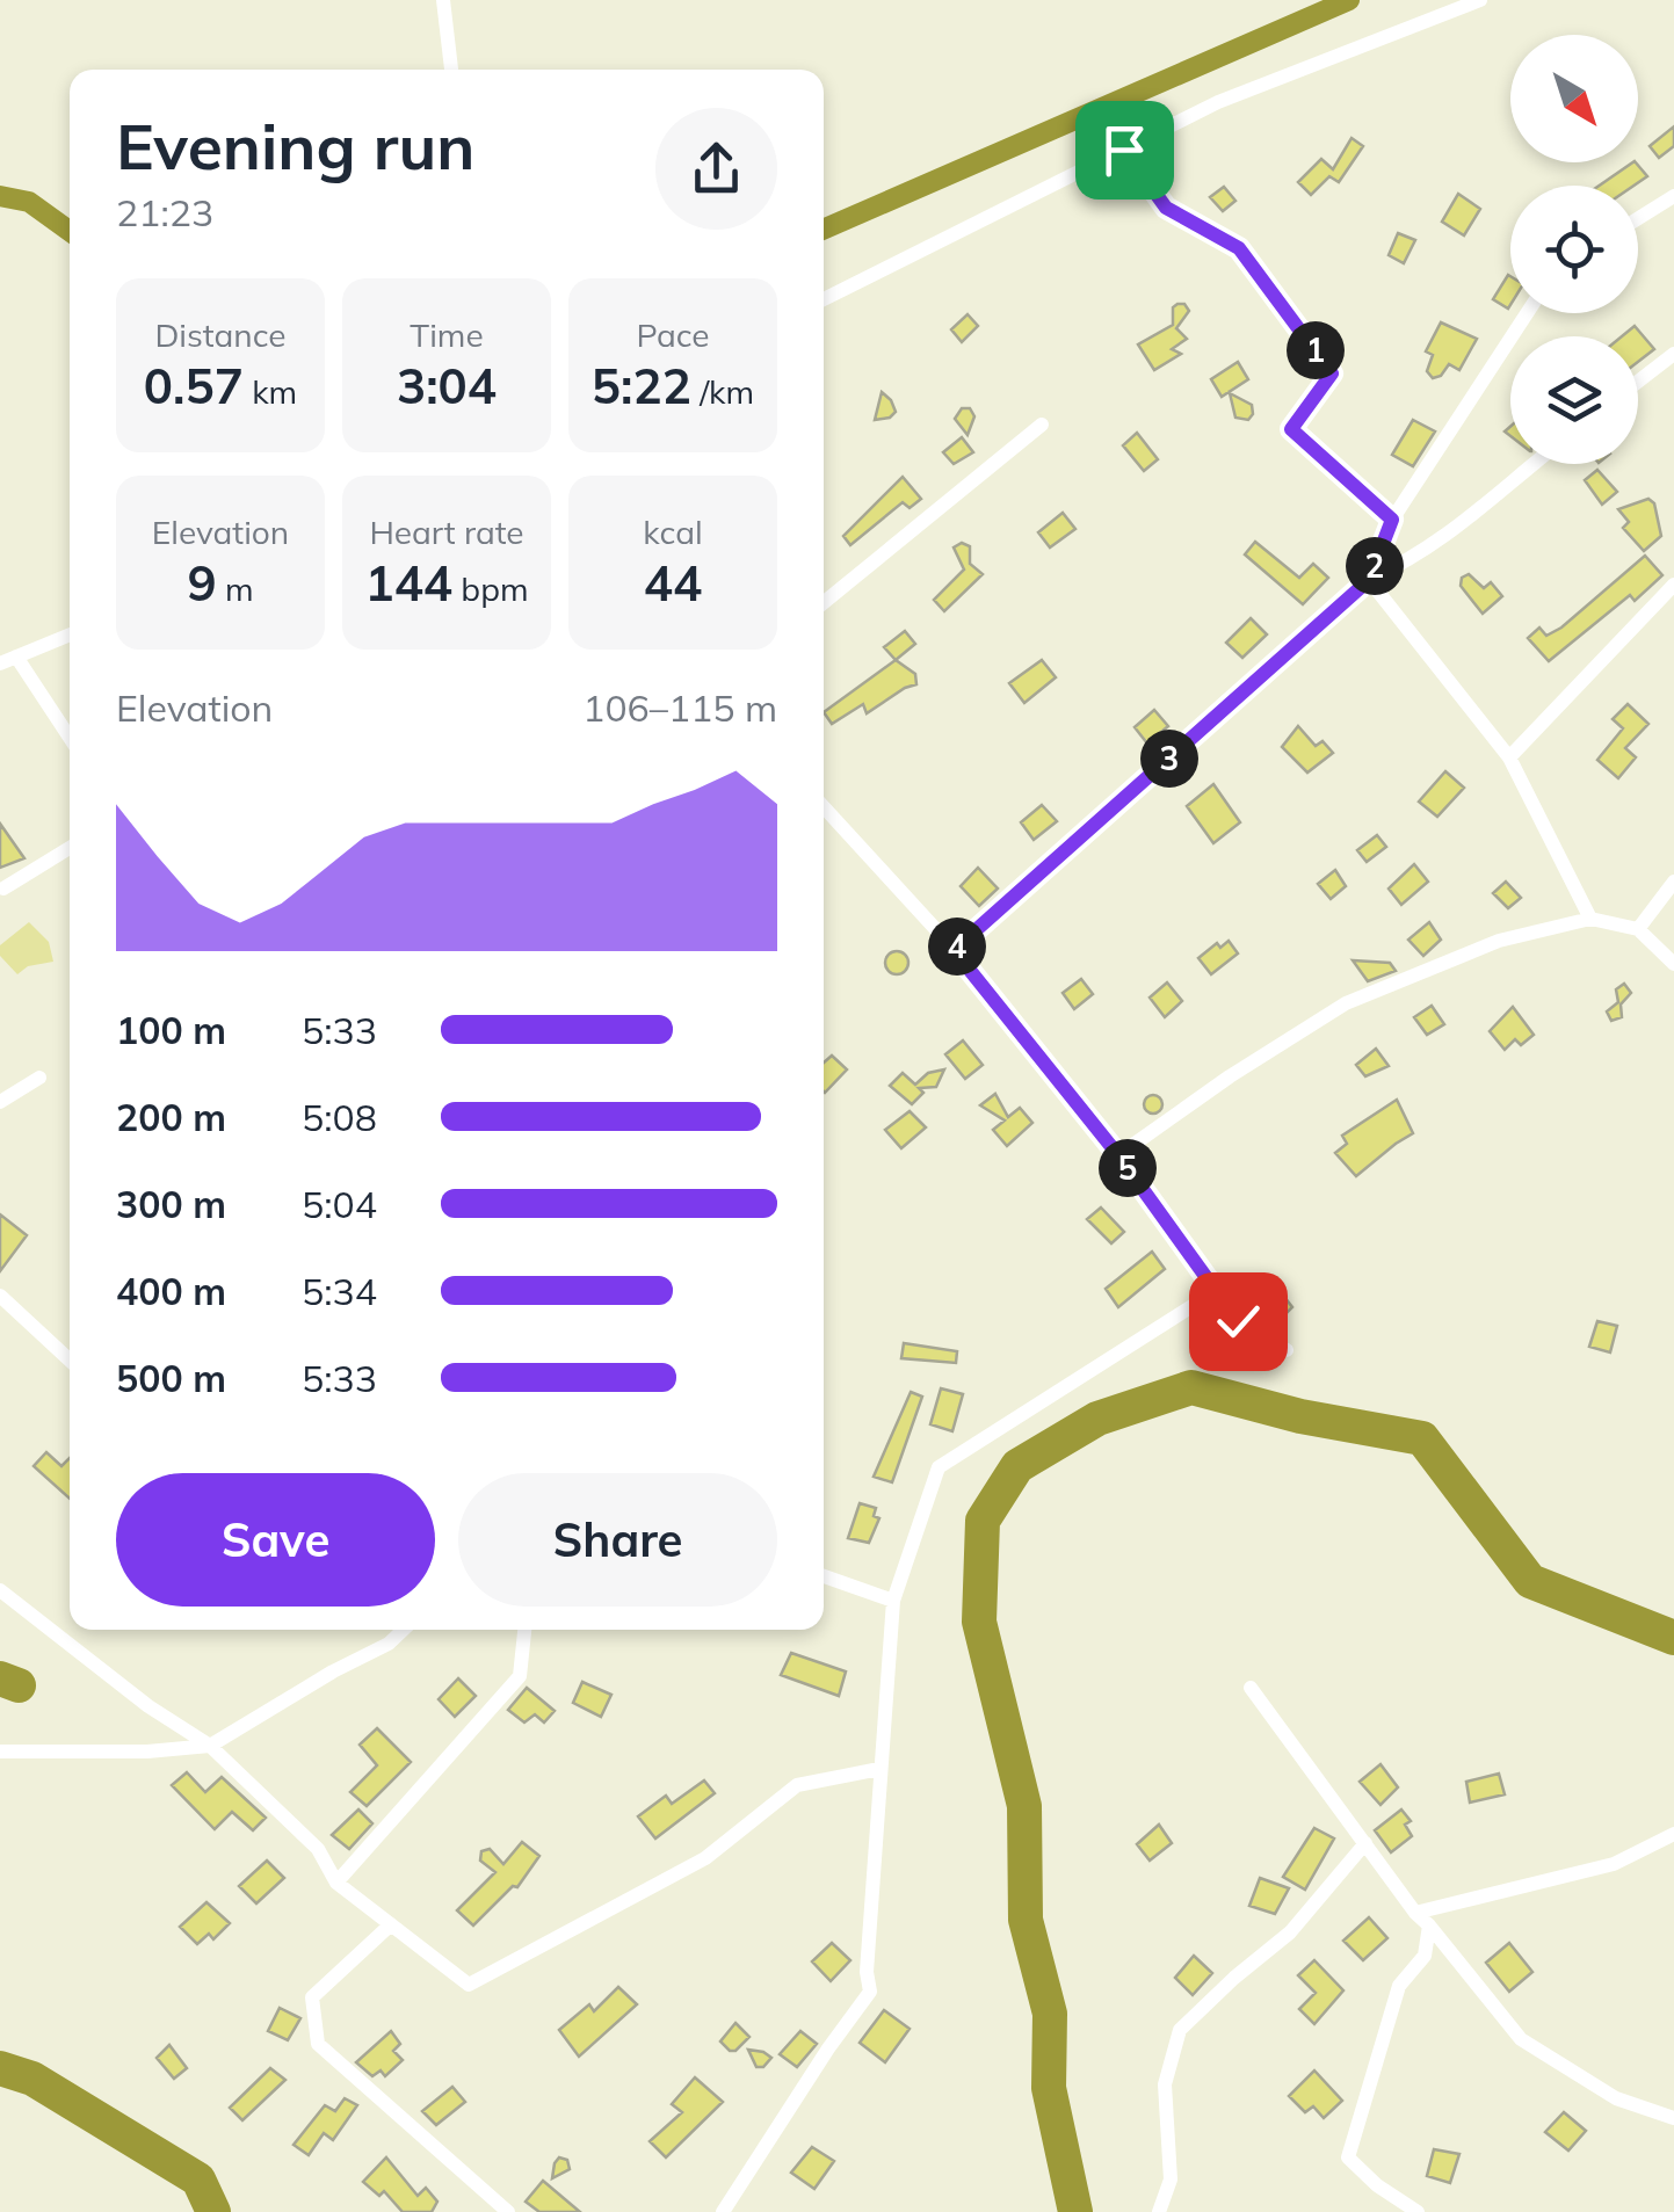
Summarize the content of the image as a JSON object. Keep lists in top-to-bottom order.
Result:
{
  "north": "bottom right",
  "page": {
    "heading": ["Evening run", "21:23"],
    "stats": [
      ["Distance", "0.57 km"],
      ["Time", "3:04"],
      ["Pace", "5:22 /km"],
      ["Elevation", "9 m"],
      ["Heart rate", "144 bpm"],
      ["kcal", "44"]
    ],
    "pins": [
      "1",
      "2",
      "3",
      "4",
      "5"
    ],
    "chart": ["Elevation", "106–115 m"],
    "list": [
      {
        "name": "100 m",
        "note": "5:33"
      },
      {
        "name": "200 m",
        "note": "5:08"
      },
      {
        "name": "300 m",
        "note": "5:04"
      },
      {
        "name": "400 m",
        "note": "5:34"
      },
      {
        "name": "500 m",
        "note": "5:33"
      }
    ],
    "buttons": ["Save", "Share"]
  }
}
